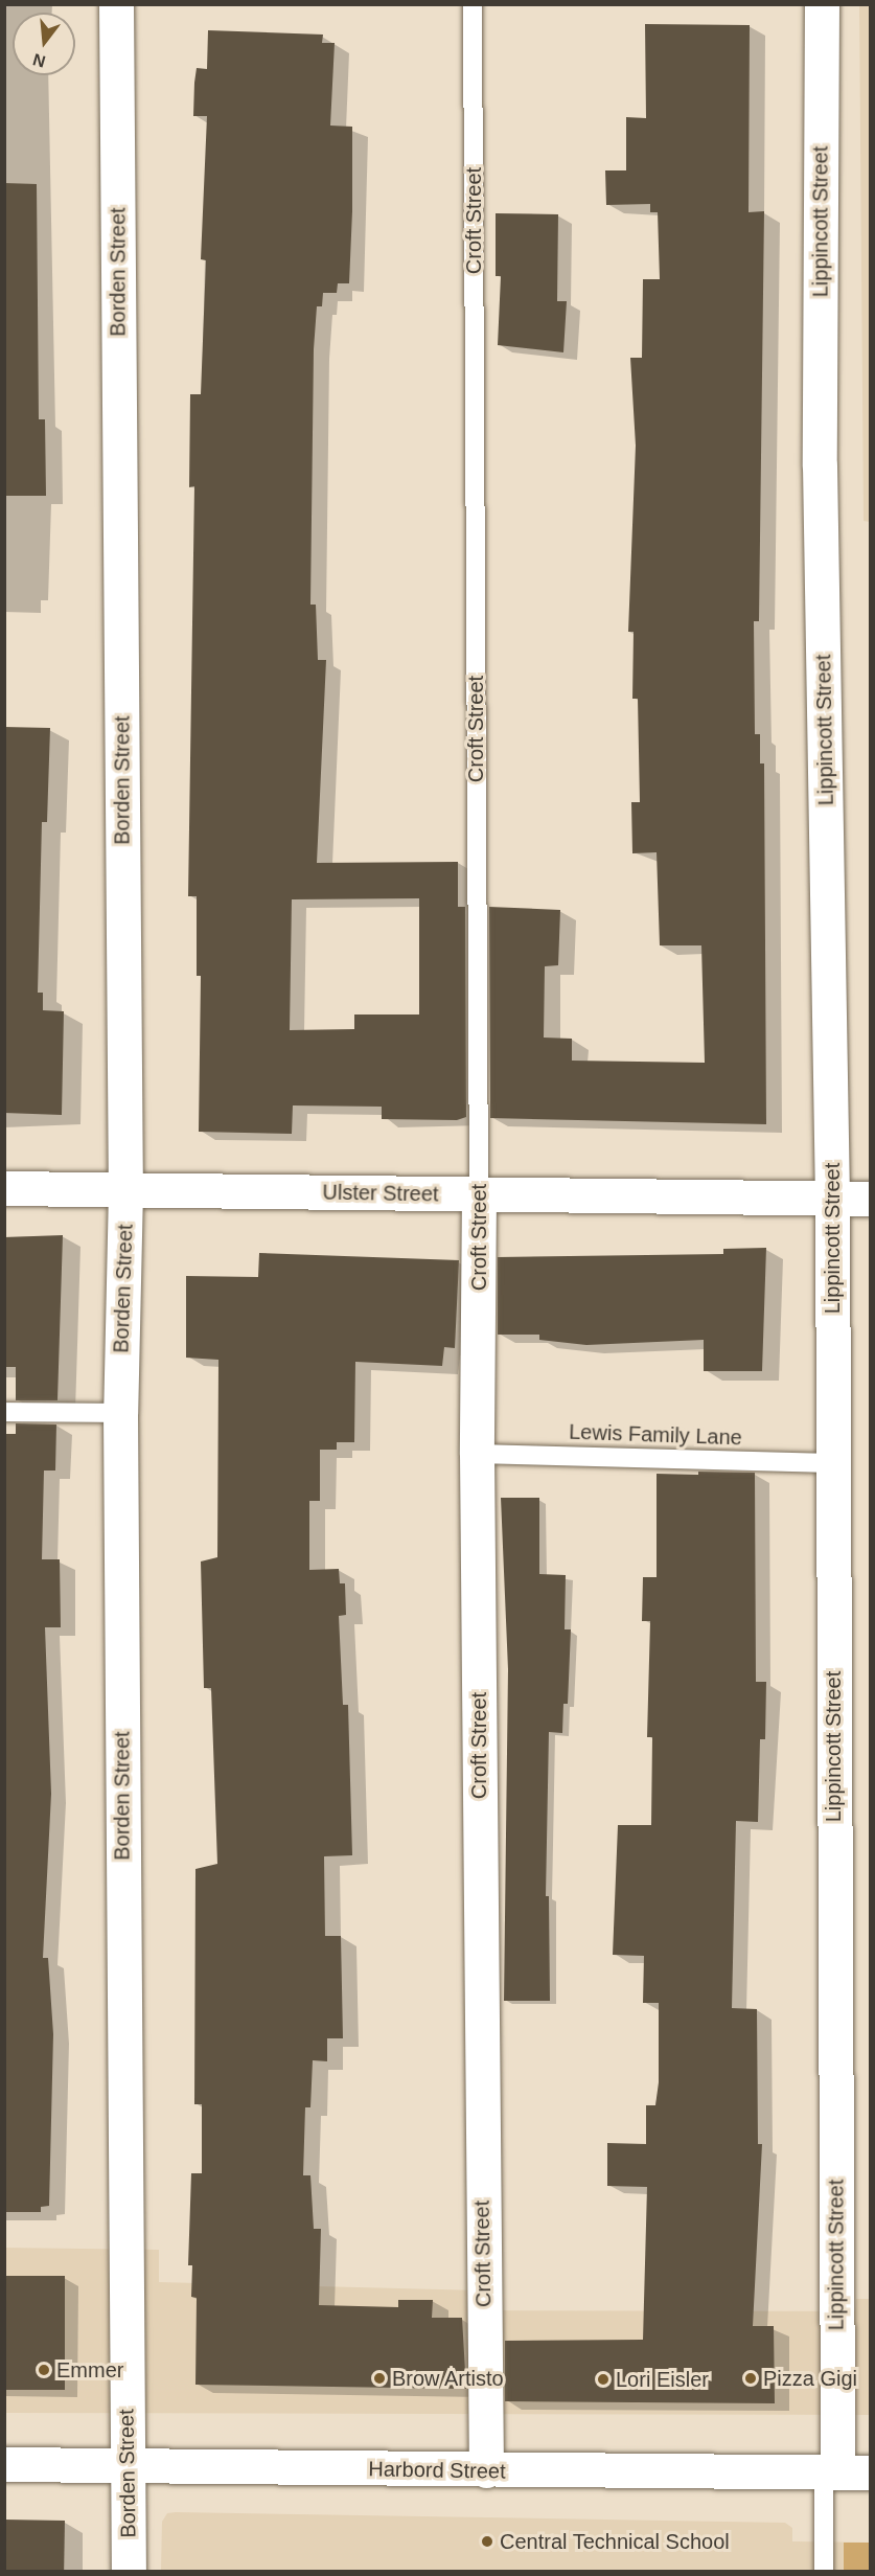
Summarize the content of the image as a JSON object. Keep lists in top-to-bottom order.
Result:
{
  "streets": {
    "street": [
      "Croft Street",
      "Lippincott Street",
      "Borden Street",
      "Ulster Street",
      "Harbord Street"
    ],
    "lane": ["Lewis Family Lane"]
  },
  "crossings": [
    ["Croft Street", "Ulster Street"],
    ["Croft Street", "Lewis Family Lane"],
    ["Croft Street", "Harbord Street"],
    ["Lippincott Street", "Ulster Street"],
    ["Lippincott Street", "Lewis Family Lane"],
    ["Lippincott Street", "Harbord Street"],
    ["Borden Street", "Ulster Street"],
    ["Borden Street", "Harbord Street"]
  ],
  "places": [
    "Emmer",
    "Brow Artisto",
    "Pizza Gigi",
    "Lori Eisler",
    "Central Technical School"
  ],
  "north": "bottom"
}
